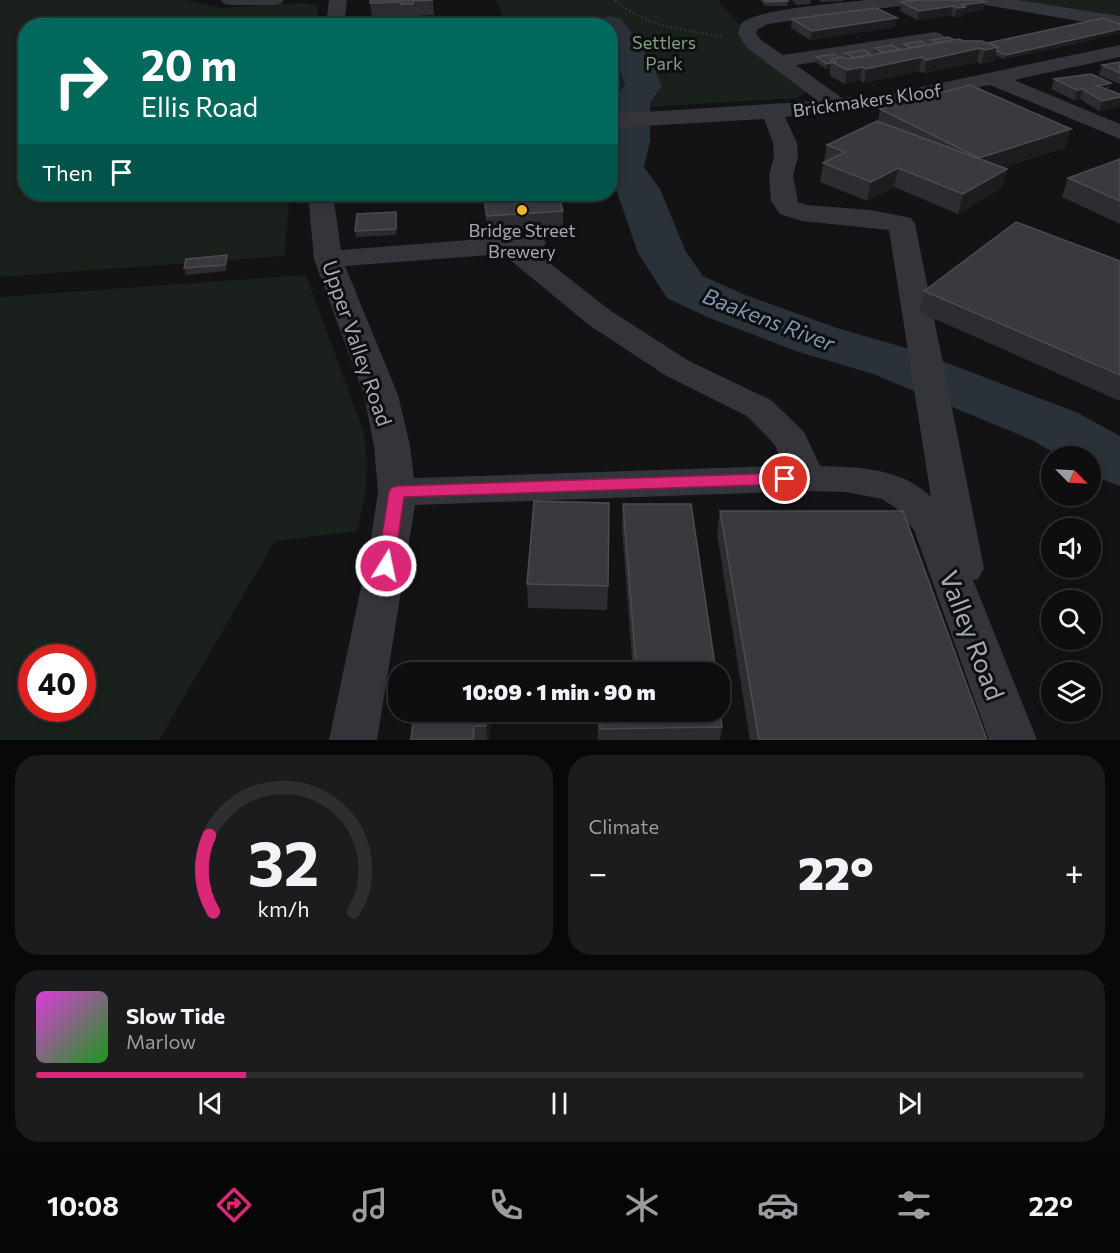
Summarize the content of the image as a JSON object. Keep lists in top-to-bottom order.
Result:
{
  "streets": {
    "street": ["Brickmakers Kloof", "Upper Valley Road", "Valley Road"]
  },
  "crossings": [
    ["Upper Valley Road", "Valley Road"]
  ],
  "water": ["Baakens River"],
  "parks": ["Settlers Park"],
  "places": ["Bridge Street Brewery"],
  "north": "bottom right",
  "page": {
    "turn": ["20 m", "Ellis Road"],
    "then": "Then",
    "limit": "40",
    "trip": "10:09 · 1 min · 90 m",
    "tile": "Climate",
    "heat": ["−", "22°", "+"],
    "song": ["Slow Tide", "Marlow"],
    "tabs": ["10:08", "22°"],
    "gauge": ["32", "km/h"]
  }
}
